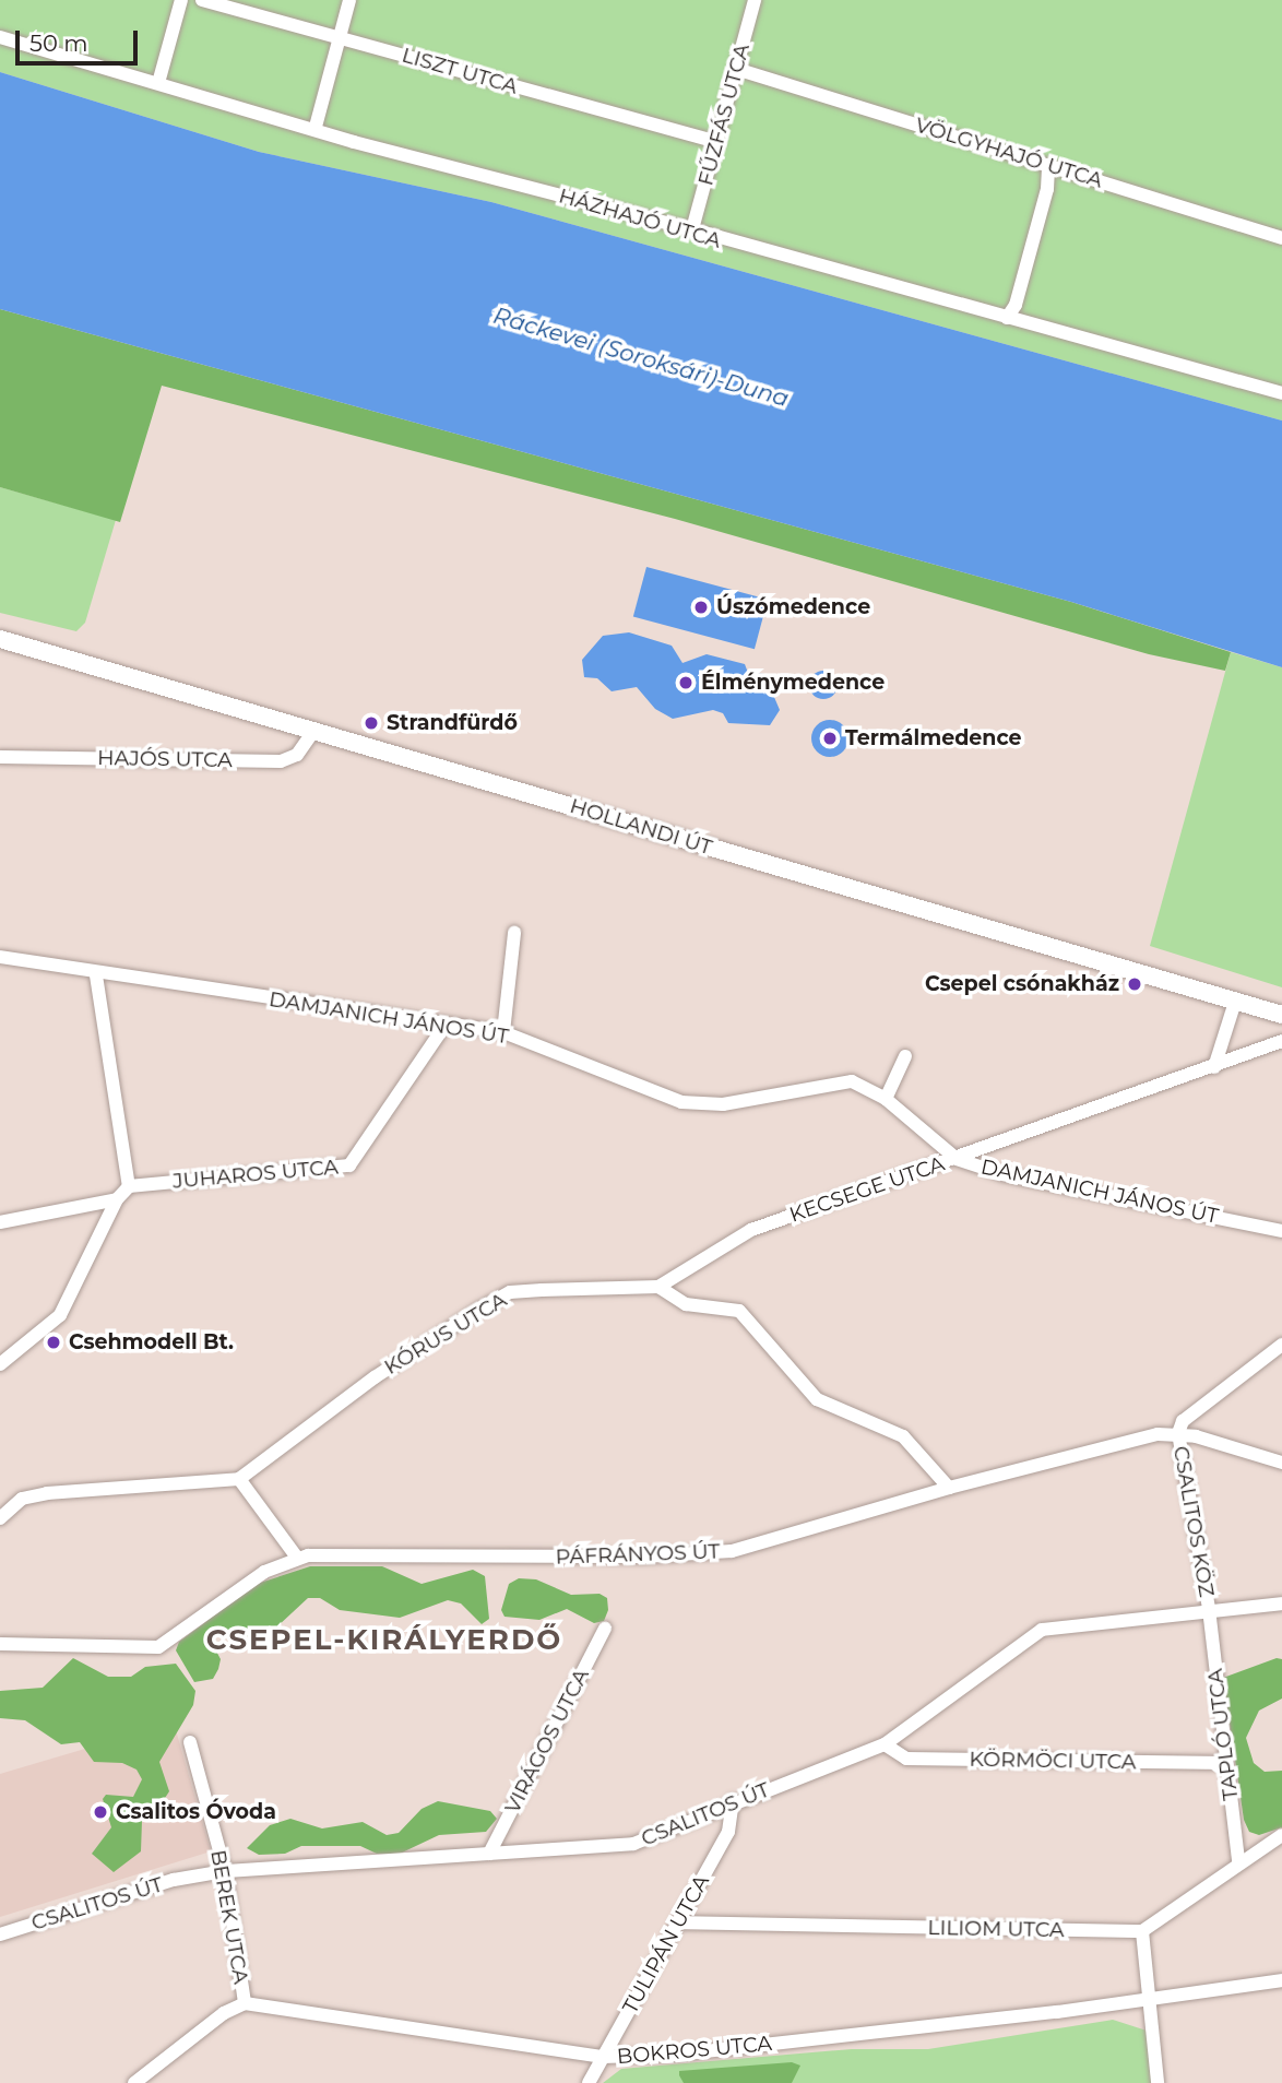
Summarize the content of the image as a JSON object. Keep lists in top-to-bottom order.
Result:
{
  "streets": {
    "street": [
      "LISZT UTCA",
      "FŰZFÁS UTCA",
      "VÖLGYHAJÓ UTCA",
      "HÁZHAJÓ UTCA",
      "HAJÓS UTCA",
      "HOLLANDI ÚT",
      "DAMJANICH JÁNOS ÚT",
      "JUHAROS UTCA",
      "KECSEGE UTCA",
      "KÓRUS UTCA",
      "CSALITOS KÖZ",
      "PÁFRÁNYOS ÚT",
      "TAPLÓ UTCA",
      "VIRÁGOS UTCA",
      "KÖRMÖCI UTCA",
      "CSALITOS ÚT",
      "BEREK UTCA",
      "LILIOM UTCA",
      "TULIPÁN UTCA",
      "BOKROS UTCA"
    ]
  },
  "crossings": [
    ["LISZT UTCA", "FŰZFÁS UTCA"],
    ["FŰZFÁS UTCA", "VÖLGYHAJÓ UTCA"],
    ["FŰZFÁS UTCA", "HÁZHAJÓ UTCA"],
    ["HAJÓS UTCA", "HOLLANDI ÚT"],
    ["DAMJANICH JÁNOS ÚT", "JUHAROS UTCA"],
    ["DAMJANICH JÁNOS ÚT", "KECSEGE UTCA"],
    ["KECSEGE UTCA", "KÓRUS UTCA"],
    ["CSALITOS KÖZ", "PÁFRÁNYOS ÚT"],
    ["CSALITOS KÖZ", "TAPLÓ UTCA"],
    ["CSALITOS KÖZ", "CSALITOS ÚT"],
    ["TAPLÓ UTCA", "KÖRMÖCI UTCA"],
    ["TAPLÓ UTCA", "CSALITOS ÚT"],
    ["VIRÁGOS UTCA", "CSALITOS ÚT"],
    ["KÖRMÖCI UTCA", "CSALITOS ÚT"],
    ["CSALITOS ÚT", "BEREK UTCA"],
    ["CSALITOS ÚT", "TULIPÁN UTCA"],
    ["BEREK UTCA", "BOKROS UTCA"],
    ["LILIOM UTCA", "TULIPÁN UTCA"],
    ["TULIPÁN UTCA", "BOKROS UTCA"]
  ],
  "districts": ["CSEPEL-KIRÁLYERDŐ"],
  "water": ["Ráckevei (Soroksári)-Duna"],
  "places": [
    "Úszómedence",
    "Élménymedence",
    "Strandfürdő",
    "Termálmedence",
    "Csepel csónakház",
    "Csehmodell Bt.",
    "Csalitos Óvoda"
  ],
  "scale_bar": "50 m"
}
